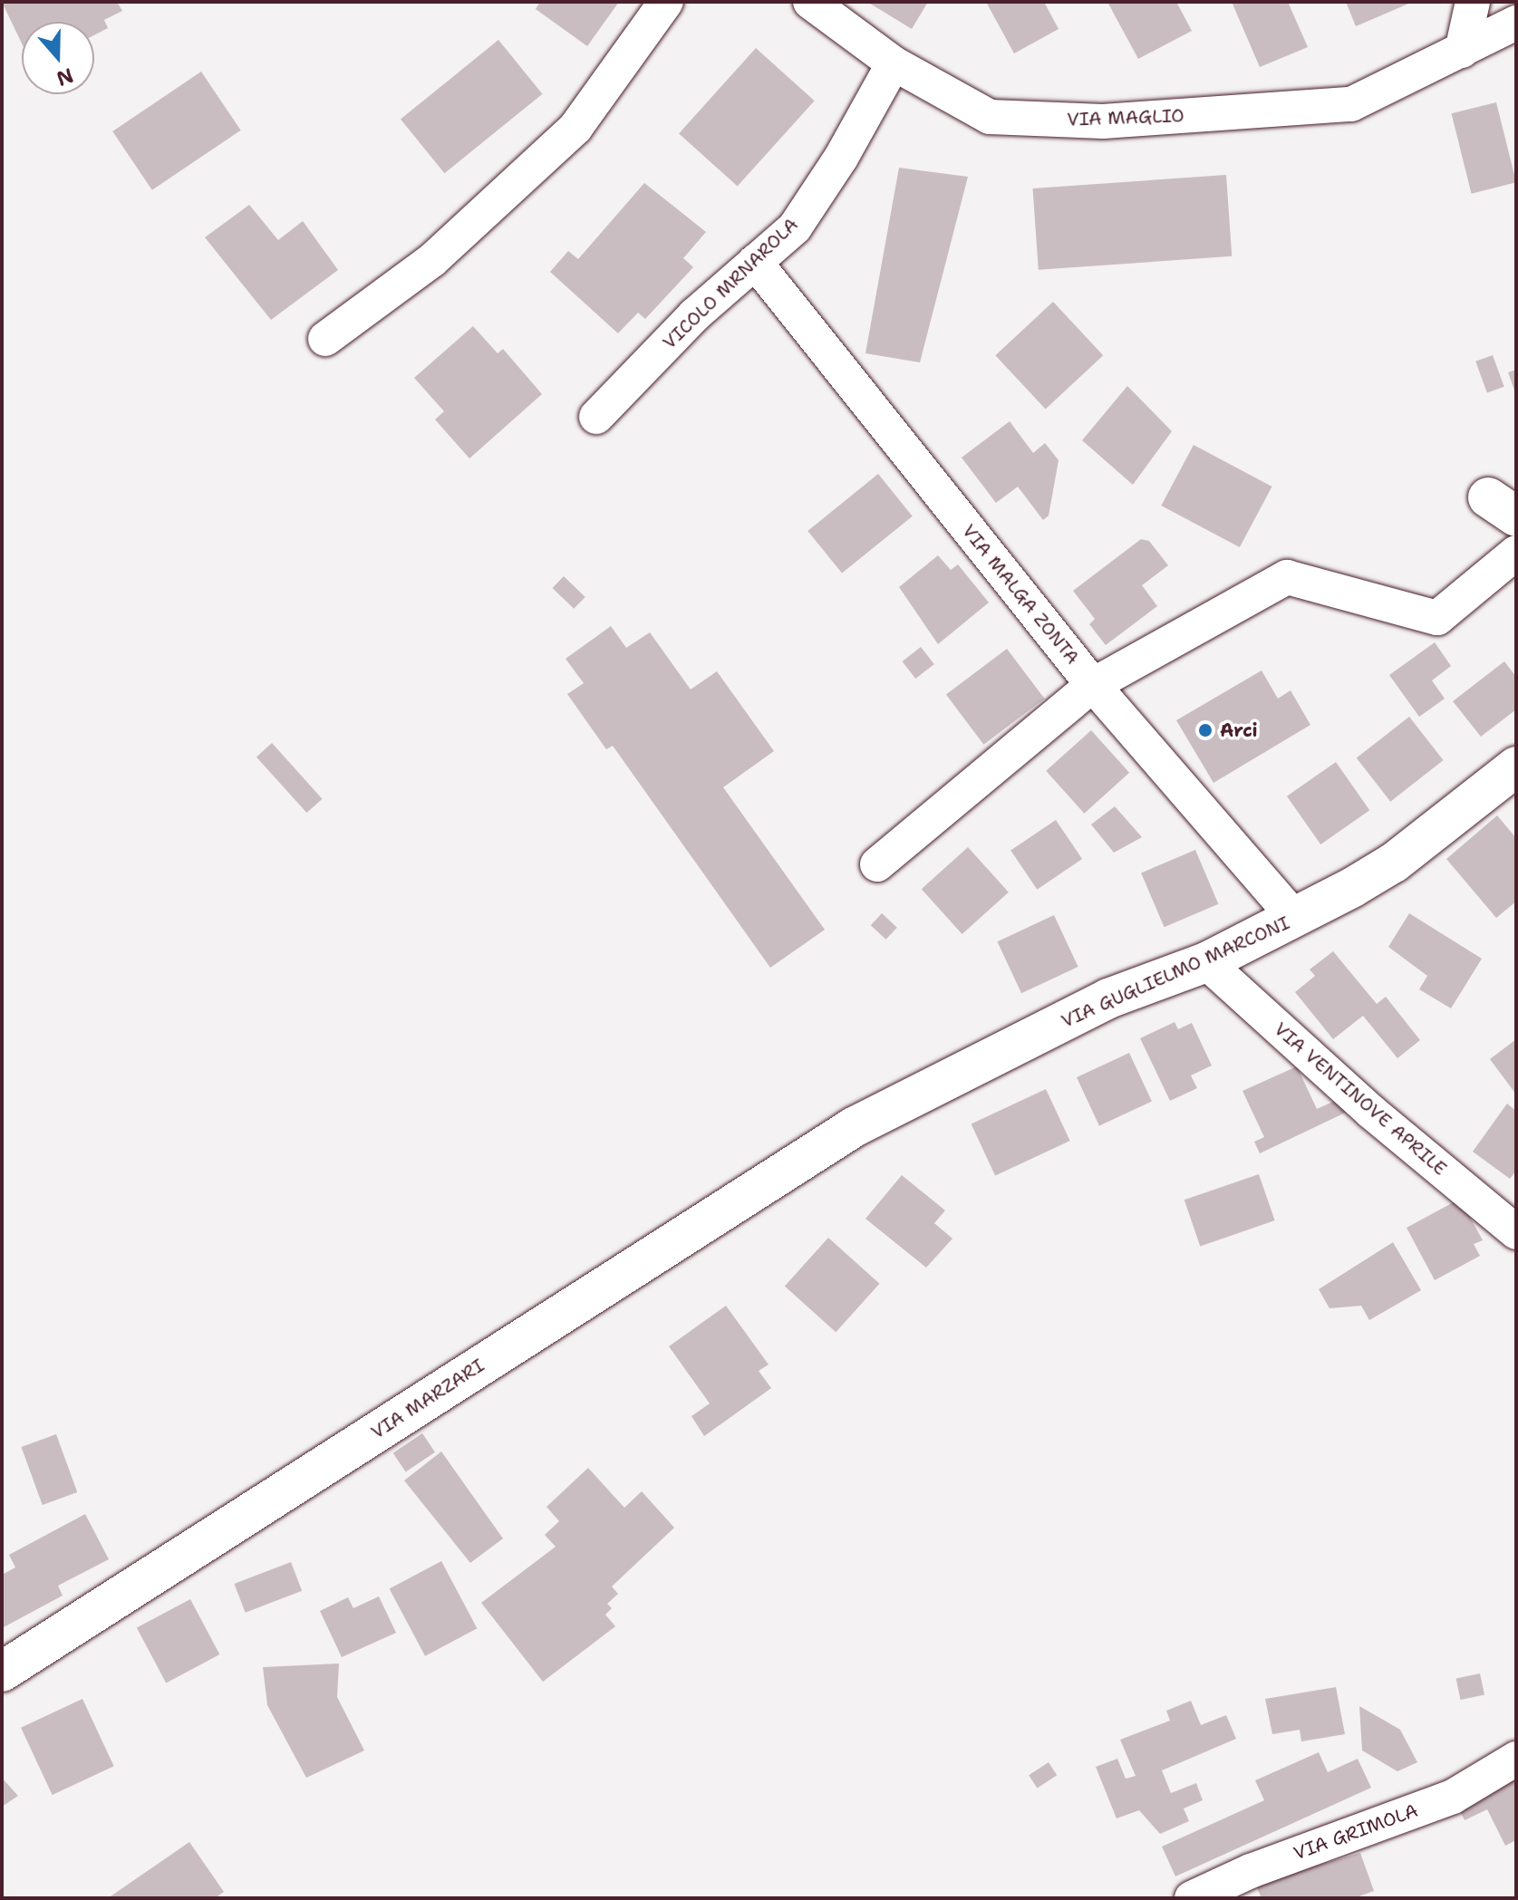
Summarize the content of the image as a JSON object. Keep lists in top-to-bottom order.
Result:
{
  "streets": {
    "street": [
      "VIA MAGLIO",
      "VICOLO MRNAROLA",
      "VIA MALGA ZONTA",
      "VIA GUGLIELMO MARCONI",
      "VIA VENTINOVE APRILE",
      "VIA MARZARI",
      "VIA GRIMOLA"
    ]
  },
  "crossings": [
    ["VIA MAGLIO", "VICOLO MRNAROLA"],
    ["VICOLO MRNAROLA", "VIA MALGA ZONTA"],
    ["VIA MALGA ZONTA", "VIA GUGLIELMO MARCONI"],
    ["VIA GUGLIELMO MARCONI", "VIA VENTINOVE APRILE"],
    ["VIA GUGLIELMO MARCONI", "VIA MARZARI"]
  ],
  "places": ["Arci"],
  "north": "bottom"
}
